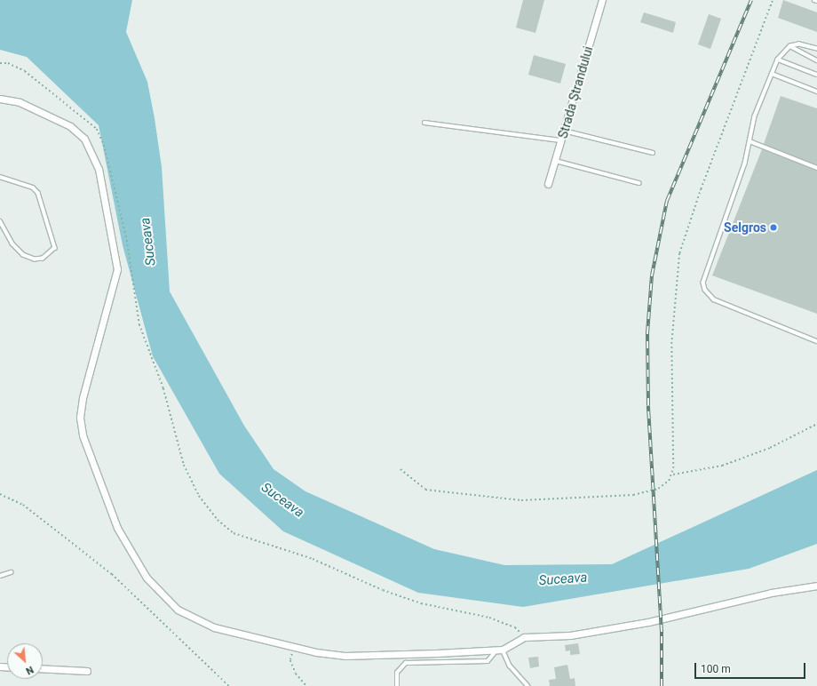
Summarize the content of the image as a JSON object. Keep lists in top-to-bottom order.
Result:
{
  "streets": {
    "street": ["Strada Ștrandului"]
  },
  "water": ["Suceava"],
  "places": ["Selgros"],
  "scale_bar": "100 m",
  "north": "bottom right"
}
